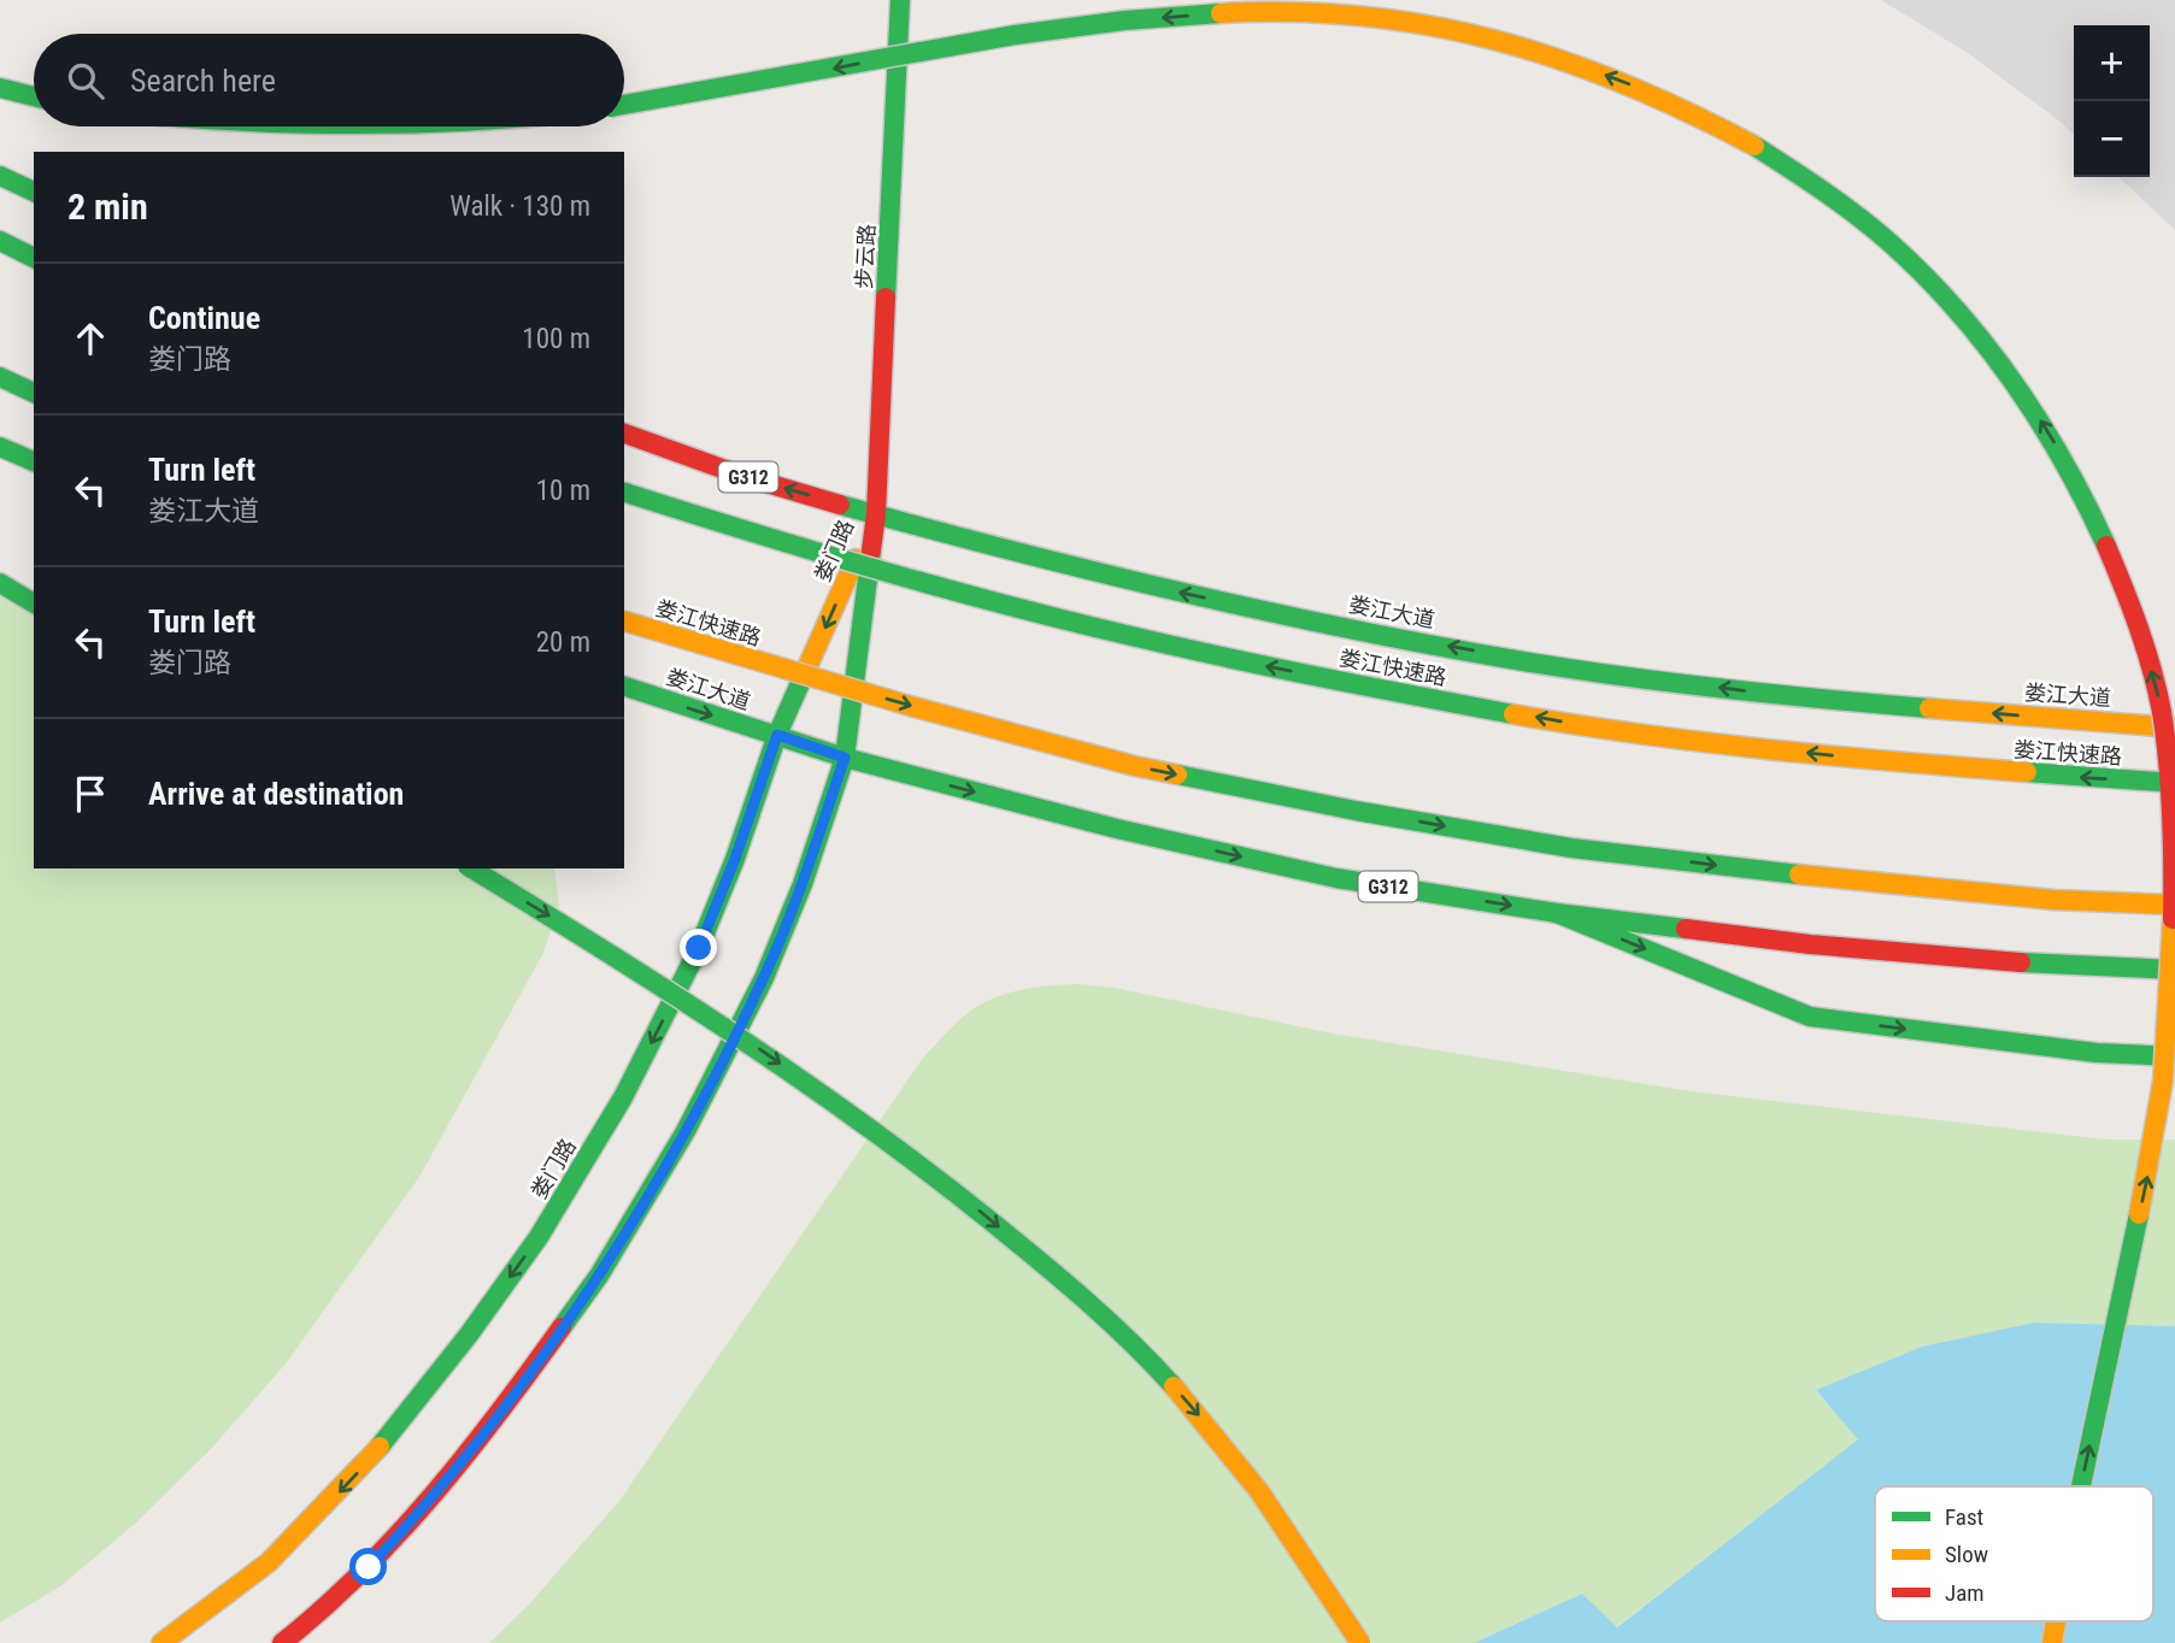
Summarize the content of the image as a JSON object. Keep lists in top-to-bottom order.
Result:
{
  "streets": {
    "main road": [
      "步云路",
      "G312",
      "娄门路",
      "娄江大道",
      "娄江快速路"
    ]
  },
  "crossings": [
    ["步云路", "娄门路"],
    ["步云路", "娄江大道"],
    ["娄门路", "娄江大道"]
  ],
  "legend": ["Fast", "Slow", "Jam"],
  "page": {
    "map_buttons": ["+", "−"],
    "search": "Search here",
    "heading": ["2 min", "Walk · 130 m"],
    "list": [
      ["Continue", "娄门路", "100 m"],
      ["Turn left", "娄江大道", "10 m"],
      ["Turn left", "娄门路", "20 m"],
      "Arrive at destination"
    ]
  }
}
